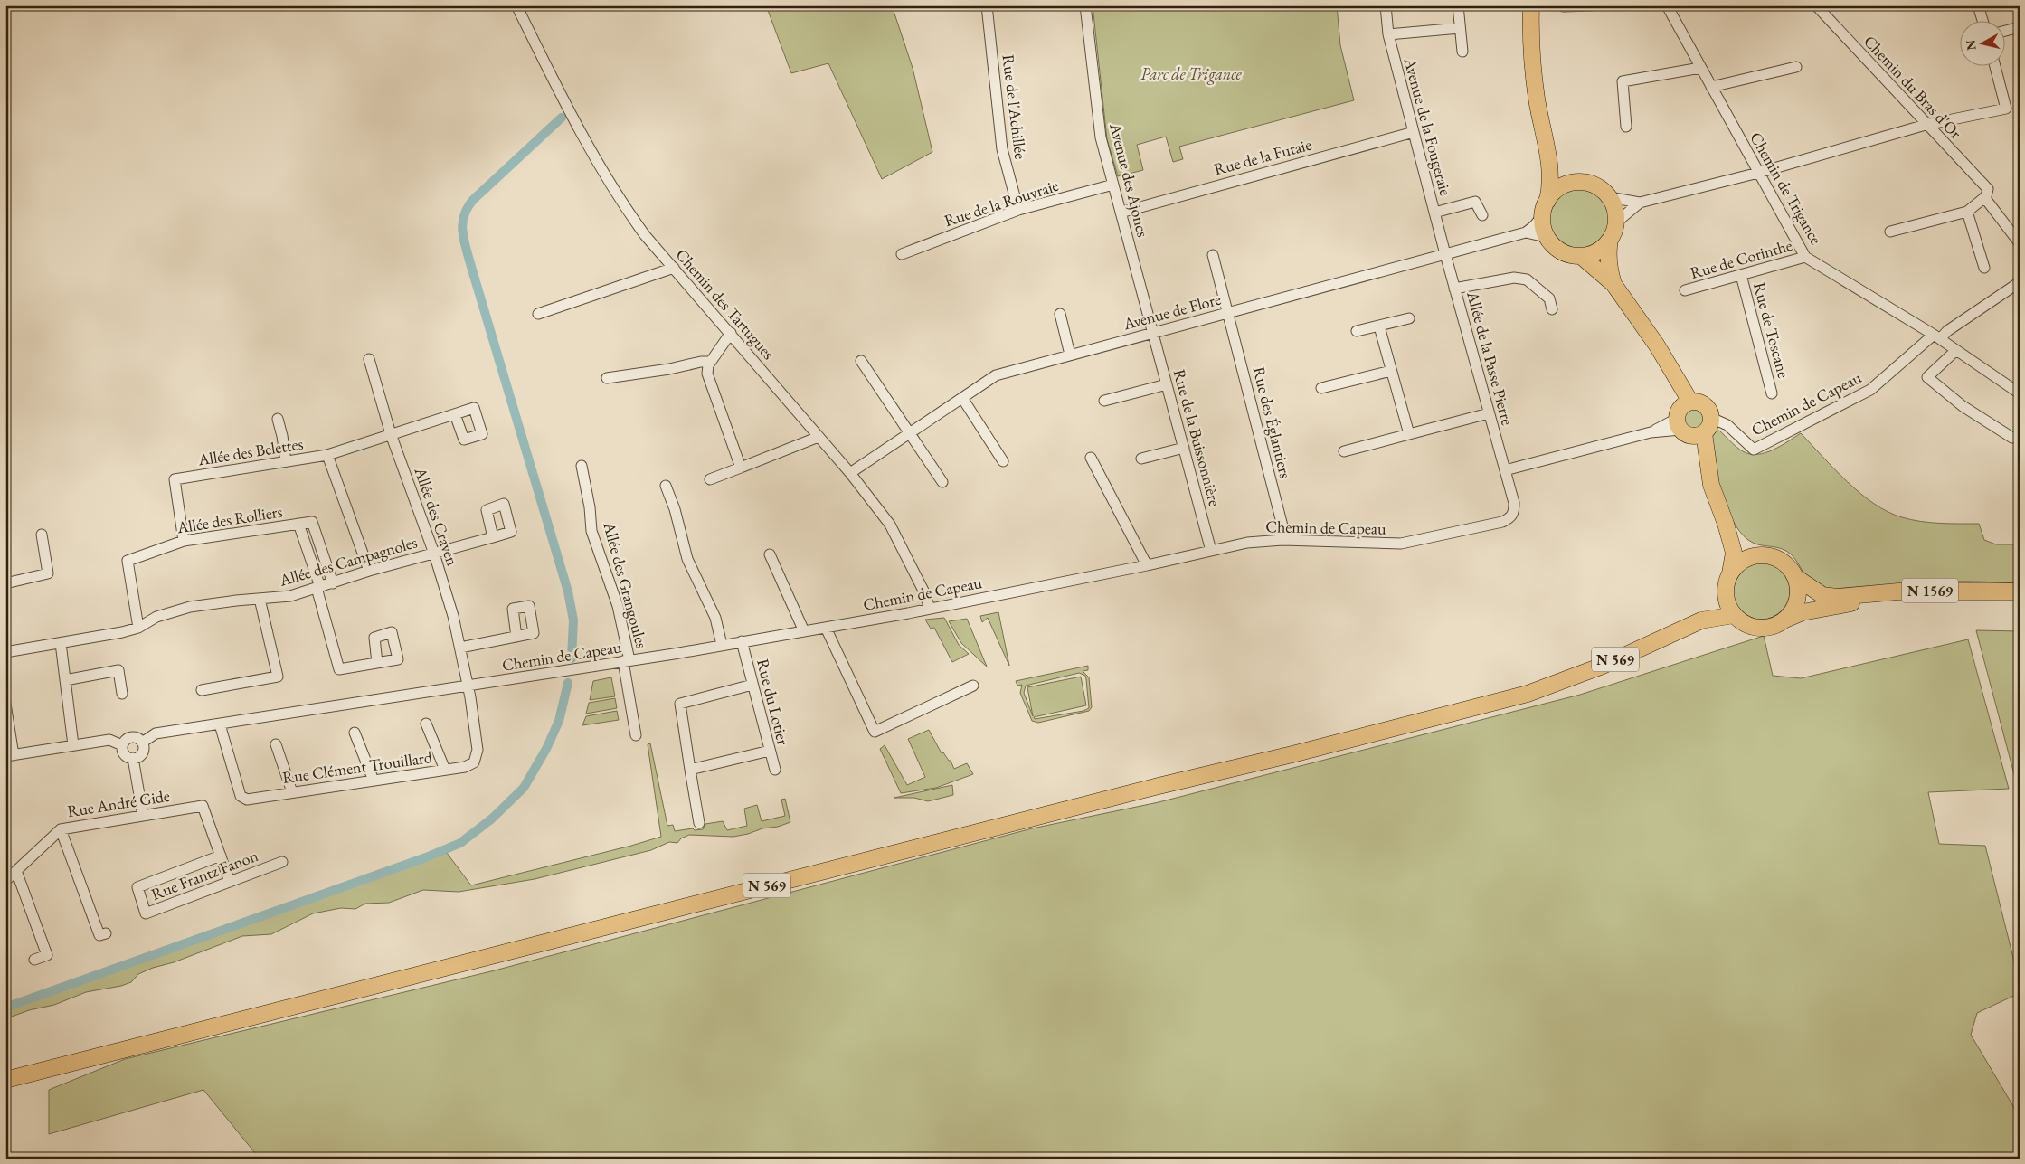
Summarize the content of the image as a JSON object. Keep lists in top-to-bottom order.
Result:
{
  "streets": {
    "main road": ["N 1569", "N 569"],
    "street": [
      "Chemin du Bras d'Or",
      "Rue de l'Achillée",
      "Avenue de la Fougeraie",
      "Rue de la Futaie",
      "Avenue des Ajoncs",
      "Chemin de Trigance",
      "Rue de la Rouvraie",
      "Rue de Corinthe",
      "Chemin des Tartugues",
      "Avenue de Flore",
      "Rue de Toscane",
      "Allée de la Passe Pierre",
      "Chemin de Capeau",
      "Rue des Églantiers",
      "Rue de la Buissonnière",
      "Allée des Belettes",
      "Allée des Craven",
      "Allée des Rolliers",
      "Allée des Campagnoles",
      "Allée des Grangoules",
      "Rue du Lotier",
      "Rue Clément Trouillard",
      "Rue André Gide",
      "Rue Frantz Fanon"
    ]
  },
  "crossings": [
    ["Rue de l'Achillée", "Rue de la Rouvraie"],
    ["Avenue de la Fougeraie", "Rue de la Futaie"],
    ["Avenue de la Fougeraie", "Avenue de Flore"],
    ["Avenue de la Fougeraie", "Allée de la Passe Pierre"],
    ["Rue de la Futaie", "Avenue des Ajoncs"],
    ["Avenue des Ajoncs", "Rue de la Rouvraie"],
    ["Avenue des Ajoncs", "Avenue de Flore"],
    ["Avenue des Ajoncs", "Rue de la Buissonnière"],
    ["Chemin de Trigance", "Rue de Corinthe"],
    ["Chemin de Trigance", "Chemin de Capeau"],
    ["Rue de Corinthe", "Rue de Toscane"],
    ["Chemin des Tartugues", "Avenue de Flore"],
    ["Chemin des Tartugues", "Chemin de Capeau"],
    ["Avenue de Flore", "Allée de la Passe Pierre"],
    ["Avenue de Flore", "Rue des Églantiers"],
    ["Avenue de Flore", "Rue de la Buissonnière"],
    ["Allée de la Passe Pierre", "Chemin de Capeau"],
    ["Chemin de Capeau", "Rue des Églantiers"],
    ["Chemin de Capeau", "Rue de la Buissonnière"],
    ["Chemin de Capeau", "Allée des Craven"],
    ["Chemin de Capeau", "Allée des Grangoules"],
    ["Chemin de Capeau", "Rue du Lotier"],
    ["Chemin de Capeau", "Rue Clément Trouillard"],
    ["Allée des Belettes", "Allée des Craven"],
    ["Allée des Belettes", "Allée des Rolliers"],
    ["Allée des Craven", "Allée des Campagnoles"],
    ["Allée des Craven", "Rue Clément Trouillard"],
    ["Allée des Rolliers", "Allée des Campagnoles"],
    ["Rue André Gide", "Rue Frantz Fanon"]
  ],
  "parks": ["Parc de Trigance"],
  "north": "left"
}
